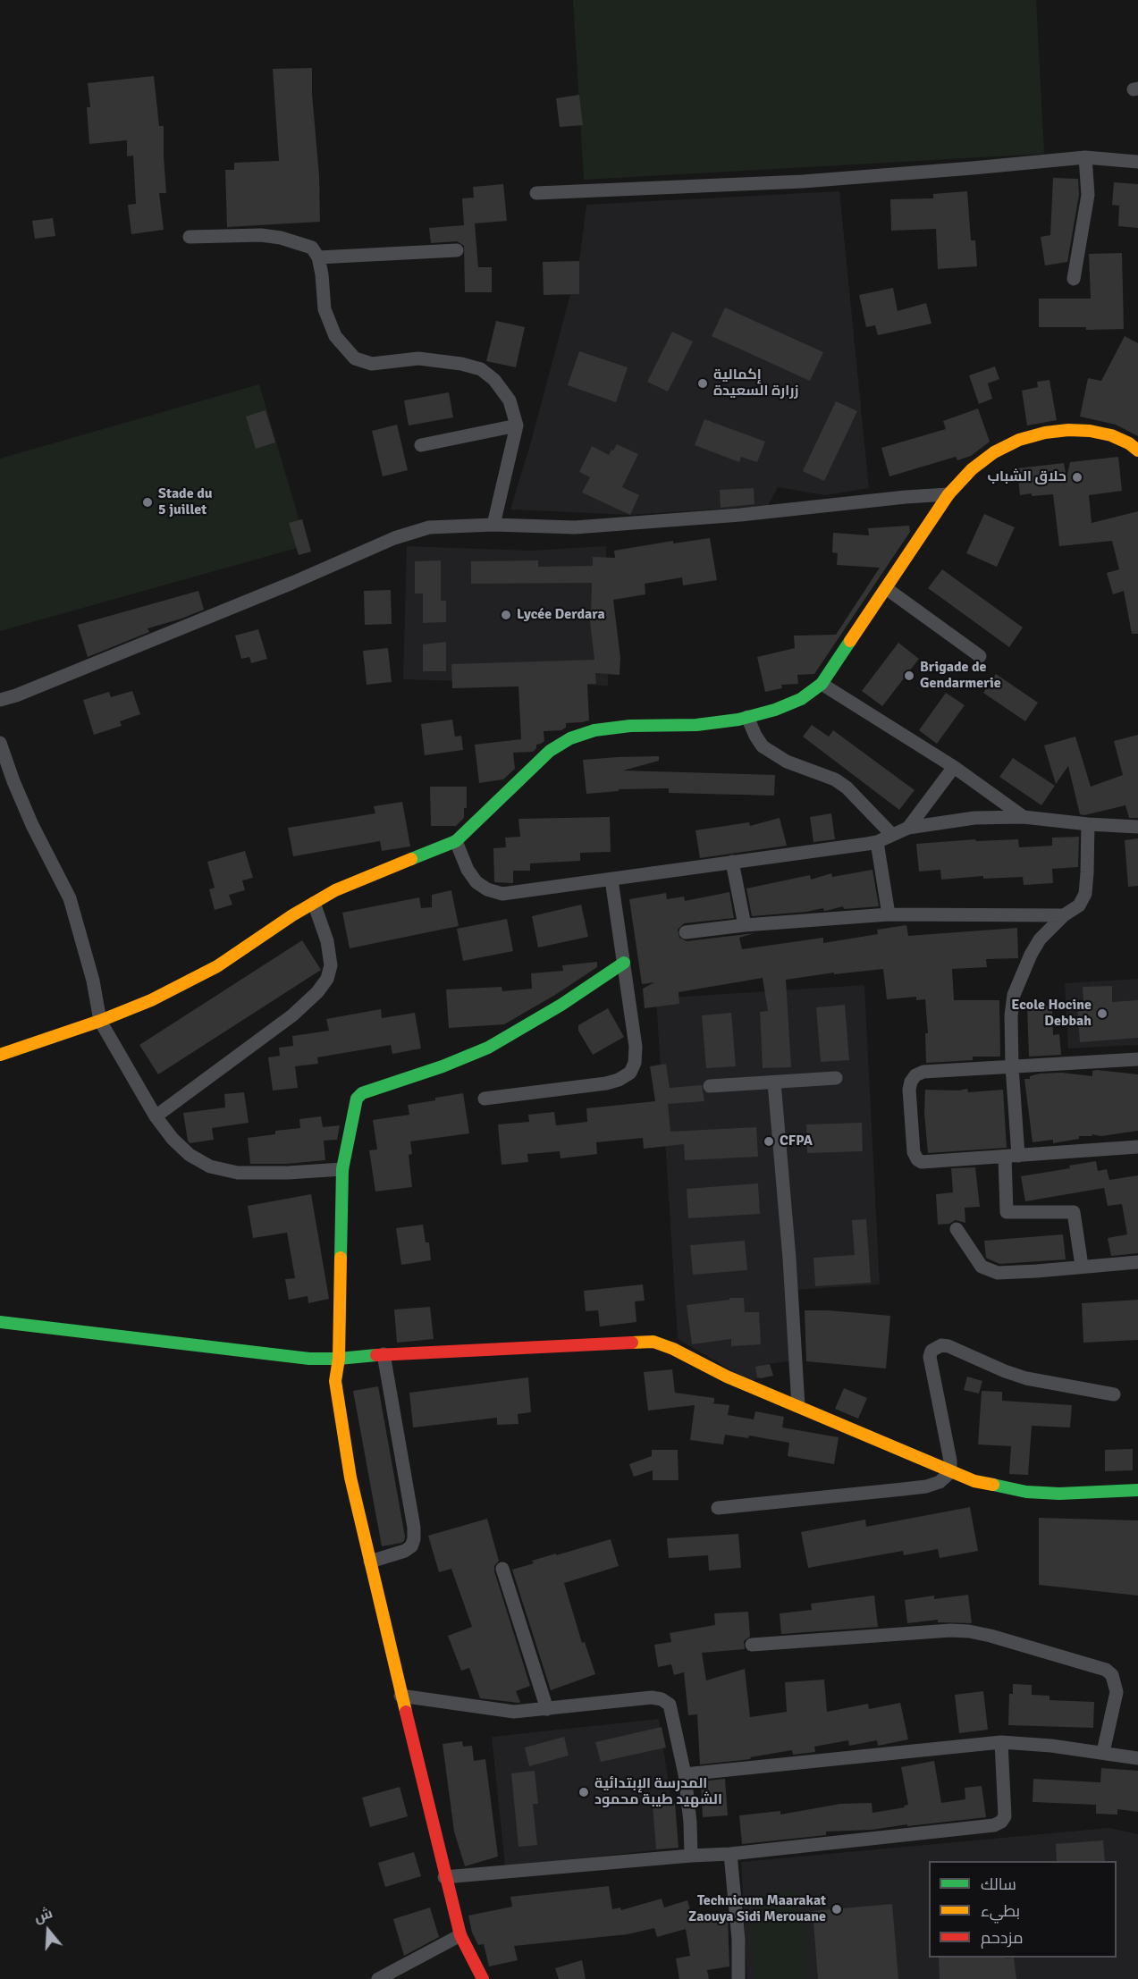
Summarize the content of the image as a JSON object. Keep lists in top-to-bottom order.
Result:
{
  "places": [
    "إكمالية زرارة السعيدة",
    "حلاق الشباب",
    "Stade du 5 juillet",
    "Lycée Derdara",
    "Brigade de Gendarmerie",
    "Ecole Hocine Debbah",
    "CFPA",
    "المدرسة الإبتدائية الشهيد طيبة محمود",
    "Technicum Maarakat Zaouya Sidi Merouane"
  ],
  "legend": ["سالك", "بطيء", "مزدحم"],
  "north": "top"
}
